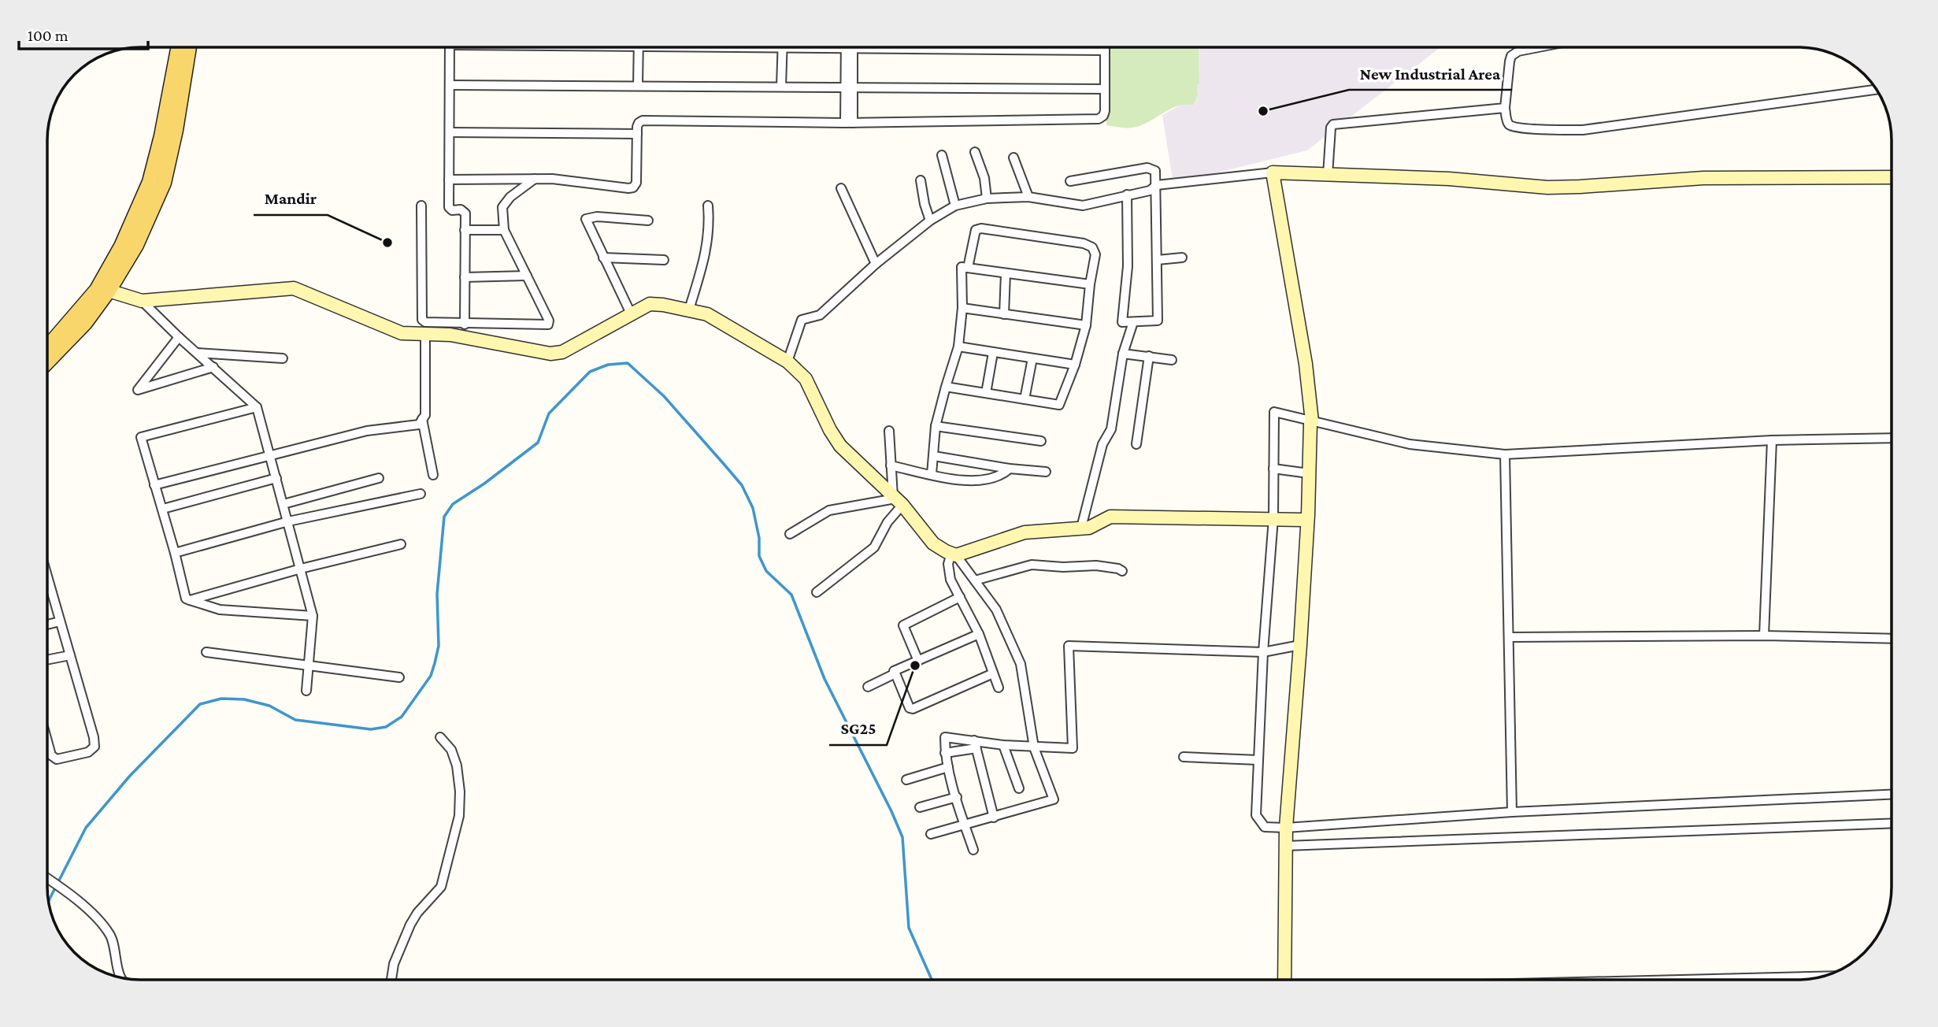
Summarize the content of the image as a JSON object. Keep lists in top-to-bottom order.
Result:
{
  "places": ["New Industrial Area", "Mandir", "SG25"],
  "scale_bar": "100 m"
}
